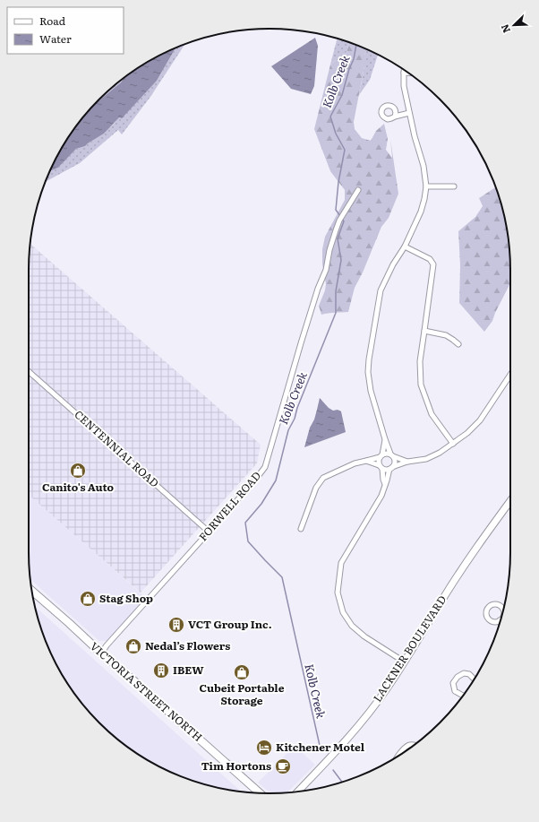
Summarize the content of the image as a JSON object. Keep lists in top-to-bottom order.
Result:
{
  "streets": {
    "main road": ["LACKNER BOULEVARD", "VICTORIA STREET NORTH"],
    "street": ["CENTENNIAL ROAD", "FORWELL ROAD"]
  },
  "crossings": [
    ["CENTENNIAL ROAD", "FORWELL ROAD"],
    ["FORWELL ROAD", "VICTORIA STREET NORTH"]
  ],
  "water": ["Kolb Creek"],
  "places": {
    "shop": [
      "Canito's Auto",
      "Stag Shop",
      "Nedal’s Flowers",
      "Cubeit Portable Storage"
    ],
    "building": ["VCT Group Inc.", "IBEW"],
    "hotel": ["Kitchener Motel"],
    "cafe": ["Tim Hortons"]
  },
  "legend": ["Road", "Water"],
  "north": "bottom left"
}
